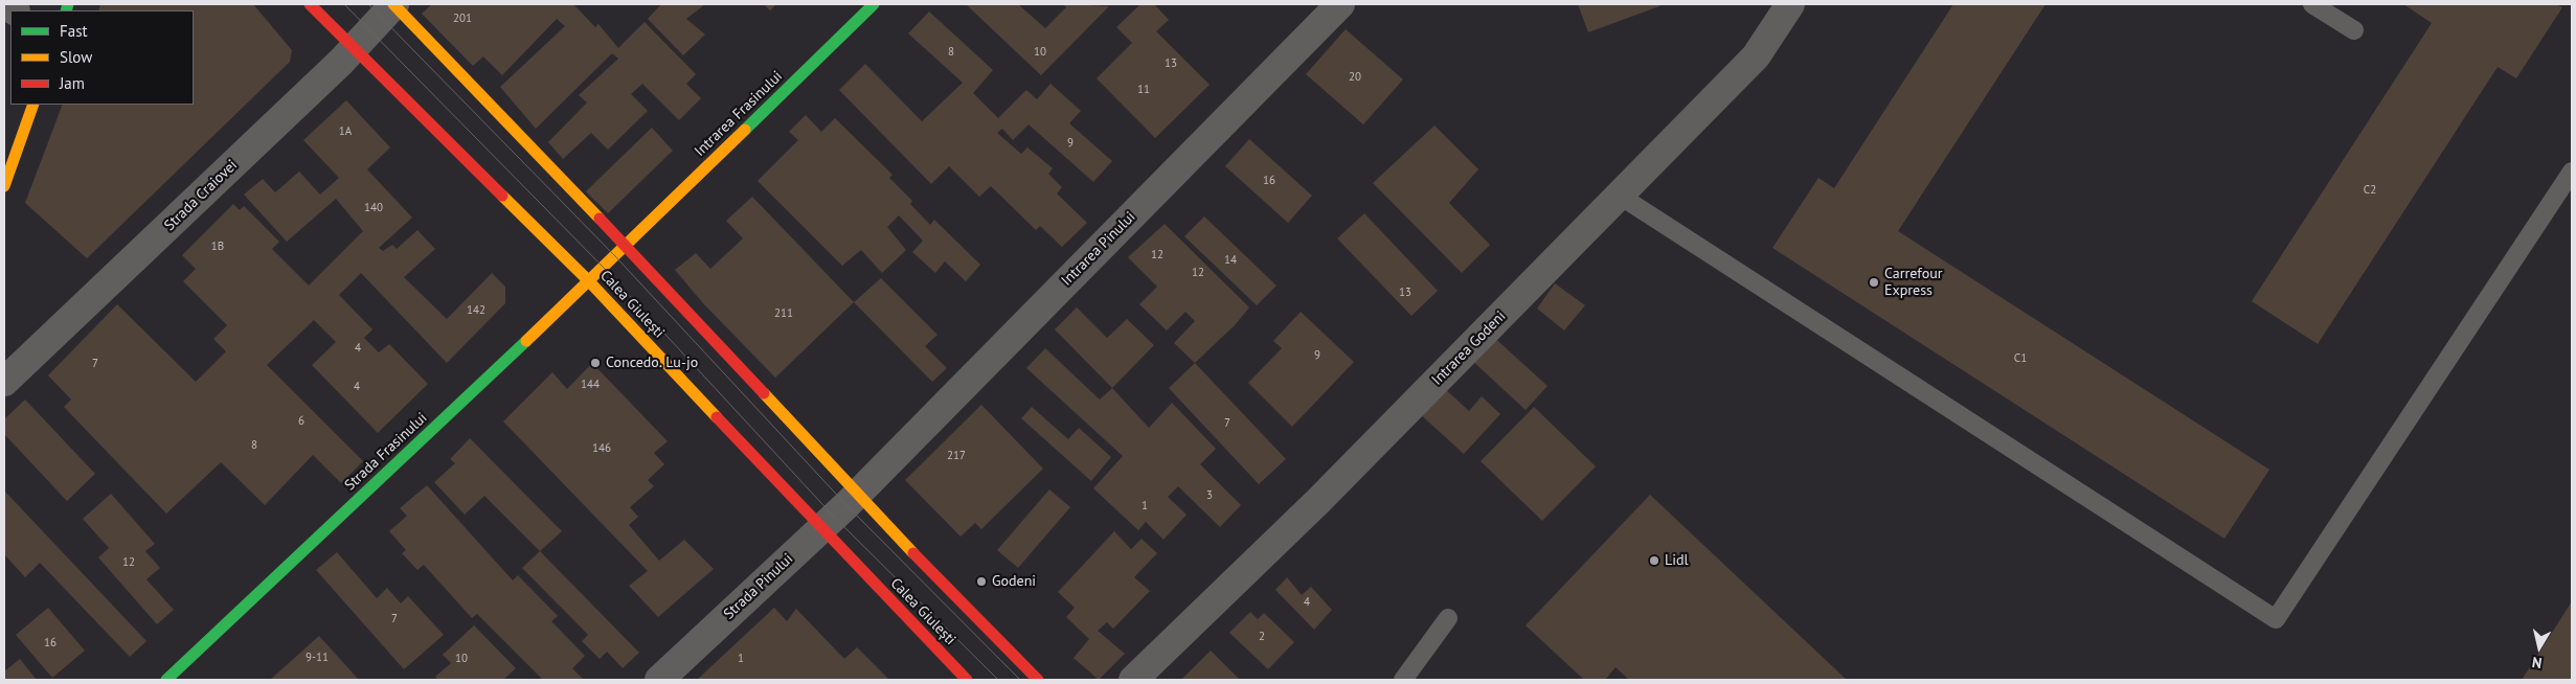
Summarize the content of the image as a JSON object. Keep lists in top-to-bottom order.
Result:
{
  "streets": {
    "main road": ["Intrarea Frasinului", "Calea Giulești", "Strada Frasinului"],
    "street": [
      "Strada Craiovei",
      "Intrarea Pinului",
      "Intrarea Godeni",
      "Strada Pinului"
    ]
  },
  "crossings": [
    ["Intrarea Frasinului", "Strada Frasinului"],
    ["Strada Craiovei", "Calea Giulești"],
    ["Intrarea Pinului", "Strada Pinului"],
    ["Calea Giulești", "Strada Frasinului"],
    ["Calea Giulești", "Strada Pinului"]
  ],
  "places": [
    "Carrefour Express",
    "Concedo. Lu-jo",
    "Lidl",
    "Godeni"
  ],
  "house_numbers": [
    "201",
    "8",
    "10",
    "13",
    "20",
    "11",
    "1A",
    "9",
    "16",
    "C2",
    "140",
    "1B",
    "12",
    "14",
    "12",
    "13",
    "142",
    "211",
    "4",
    "9",
    "C1",
    "7",
    "144",
    "4",
    "6",
    "7",
    "8",
    "146",
    "217",
    "3",
    "1",
    "12",
    "4",
    "7",
    "2",
    "16",
    "9-11",
    "10",
    "1"
  ],
  "legend": ["Fast", "Slow", "Jam"],
  "north": "bottom"
}
